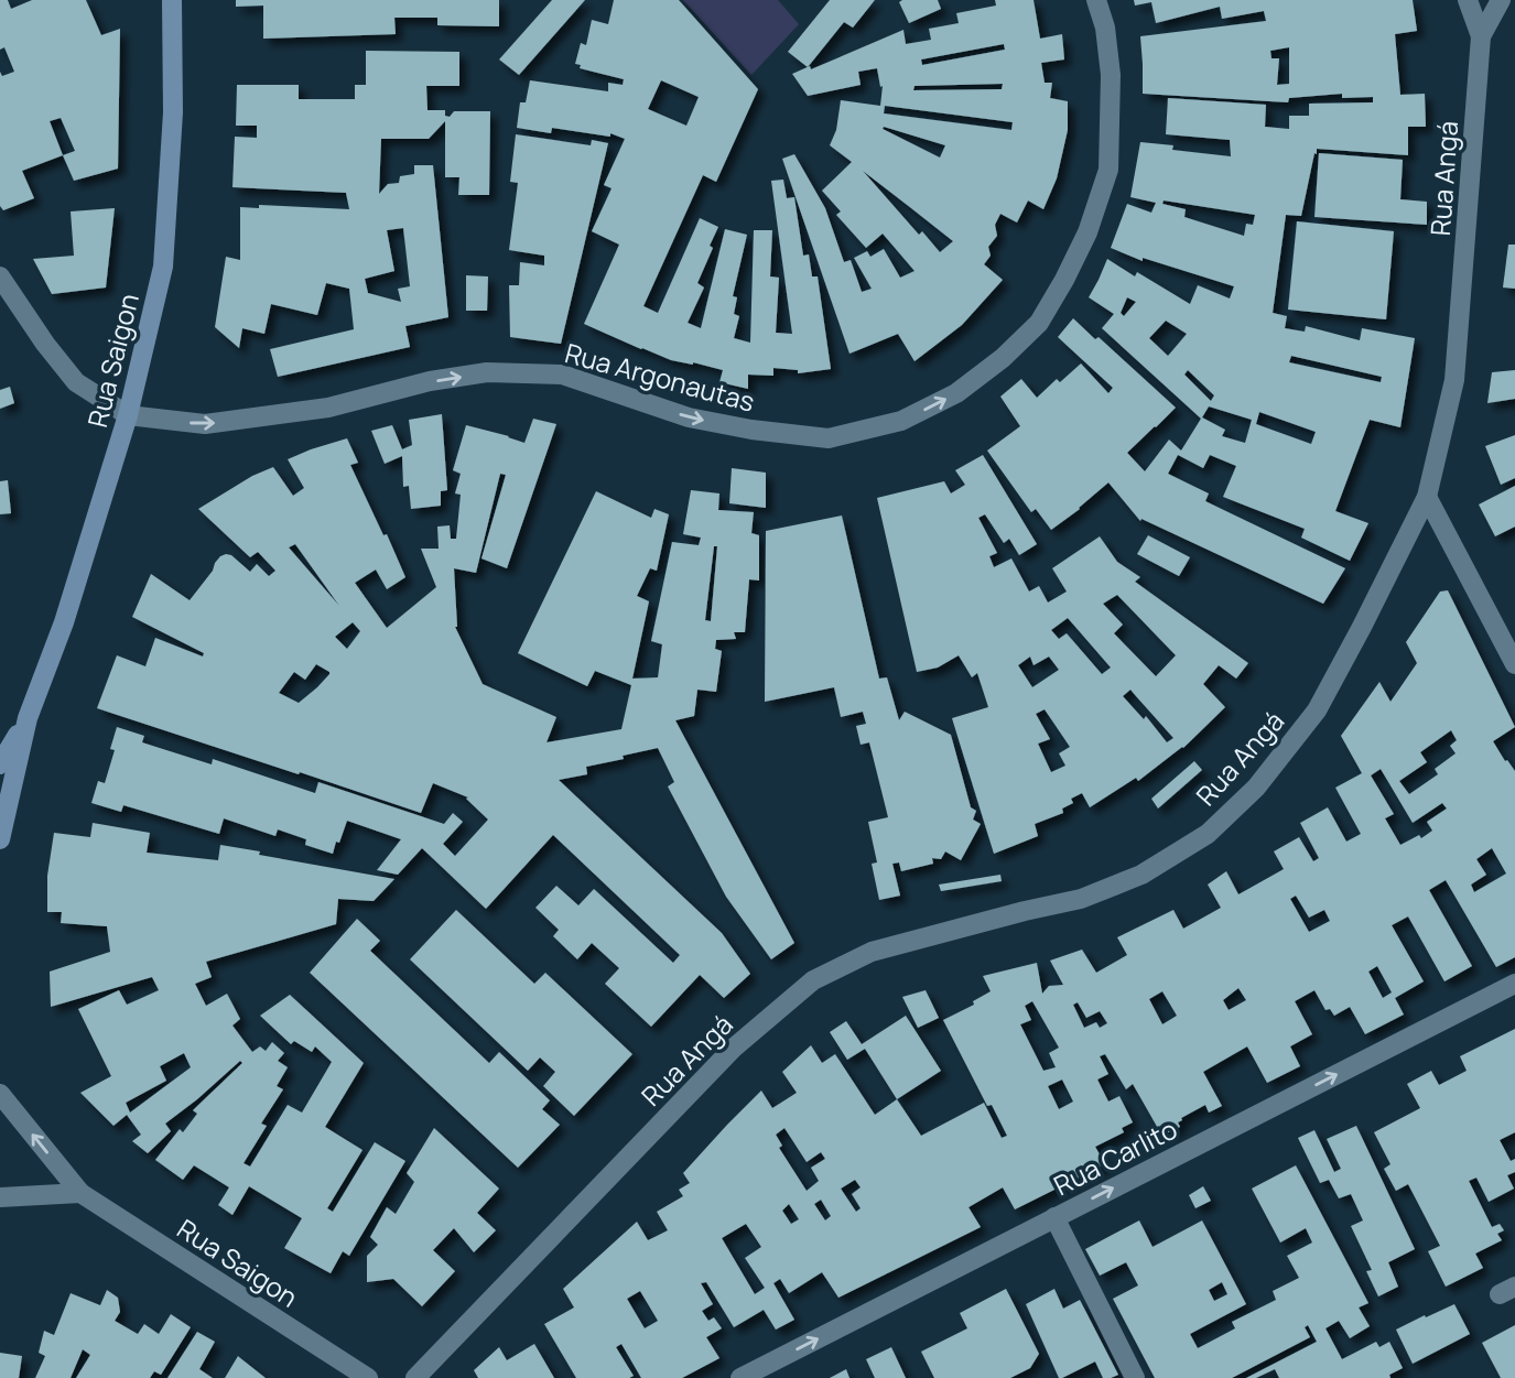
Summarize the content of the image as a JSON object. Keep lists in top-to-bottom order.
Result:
{
  "streets": {
    "street": [
      "Rua Angá",
      "Rua Saigon",
      "Rua Argonautas",
      "Rua Carlito"
    ]
  },
  "crossings": [
    ["Rua Saigon", "Rua Argonautas"]
  ],
  "one_way": ["Rua Argonautas", "Rua Carlito"]
}
